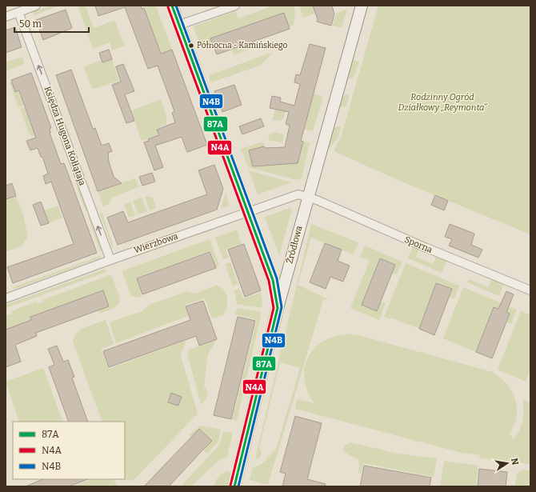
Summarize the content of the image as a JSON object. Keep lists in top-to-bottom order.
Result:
{
  "streets": {
    "street": [
      "Księdza Hugona Kołłątaja",
      "Wierzbowa",
      "Źródłowa",
      "Sporna"
    ]
  },
  "crossings": [
    ["Księdza Hugona Kołłątaja", "Wierzbowa"],
    ["Wierzbowa", "Źródłowa"],
    ["Wierzbowa", "Sporna"],
    ["Źródłowa", "Sporna"]
  ],
  "one_way": ["Księdza Hugona Kołłątaja"],
  "parks": ["Rodzinny Ogród Działkowy „Reymonta”"],
  "places": ["Północna - Kamińskiego"],
  "lines": ["transit line 87A", "transit line N4B", "transit line N4A"],
  "legend": ["87A", "N4A", "N4B"],
  "scale_bar": "50 m",
  "north": "right"
}
